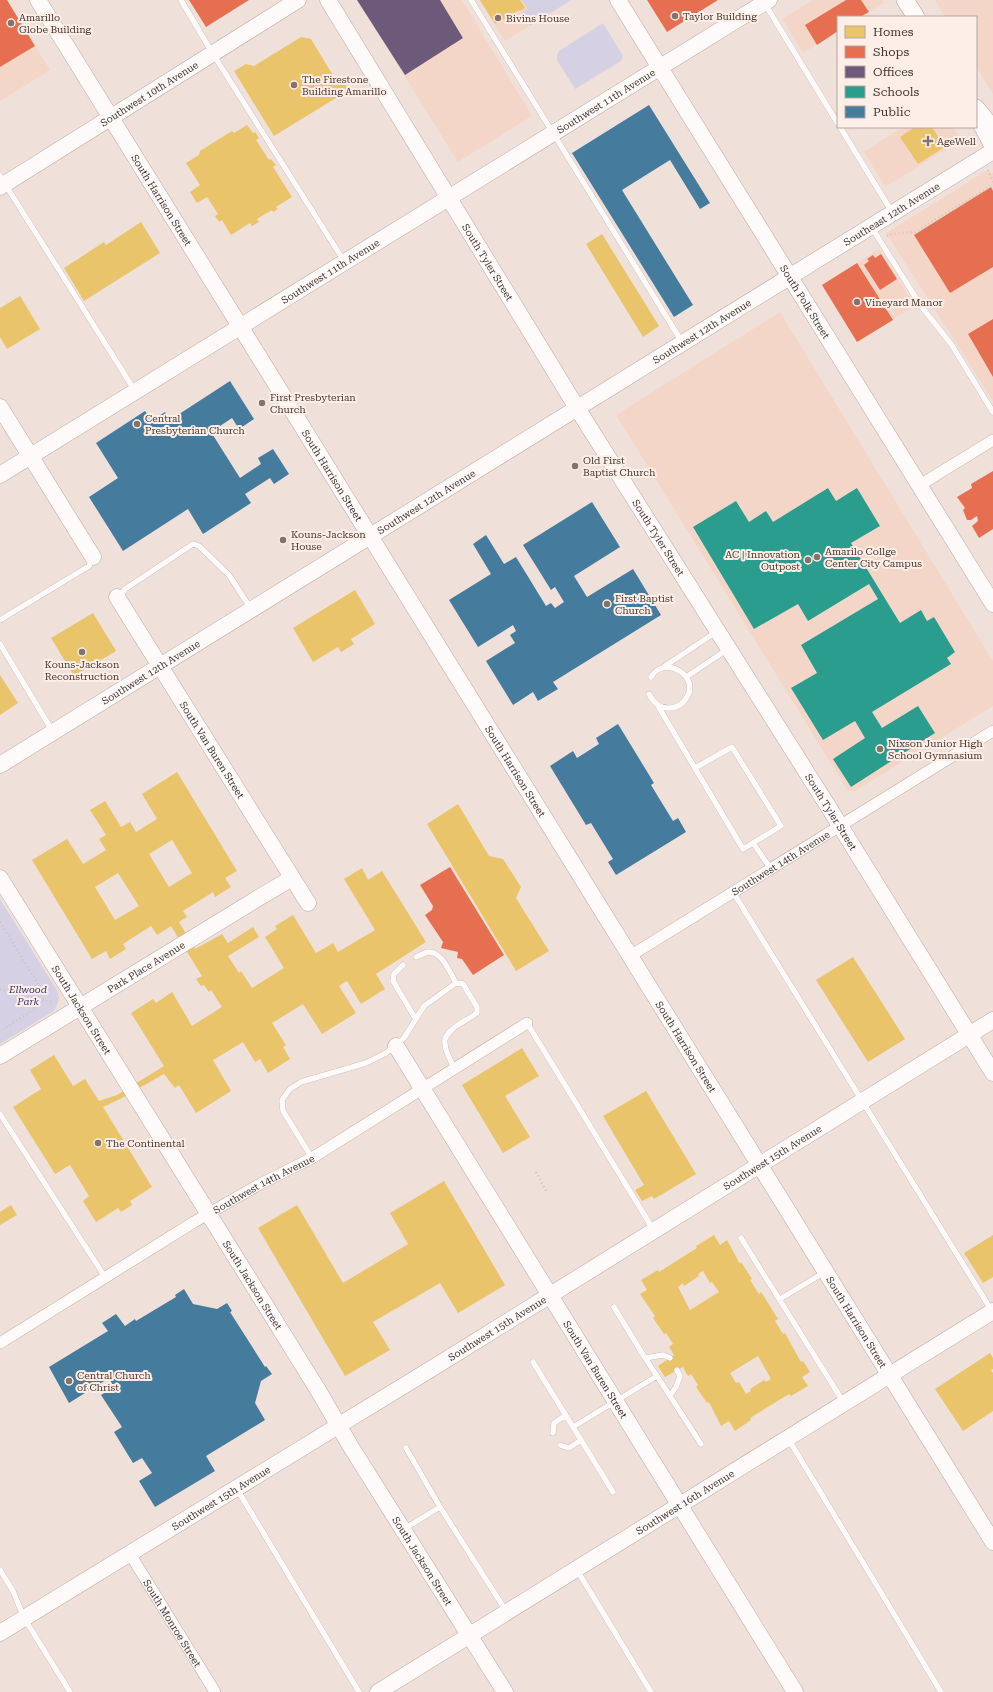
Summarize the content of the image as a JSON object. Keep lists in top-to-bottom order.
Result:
{
  "streets": {
    "main road": [
      "Southwest 10th Avenue",
      "Southwest 11th Avenue",
      "South Harrison Street",
      "Southeast 12th Avenue",
      "South Tyler Street",
      "South Polk Street",
      "Southwest 12th Avenue",
      "South Van Buren Street",
      "Park Place Avenue",
      "South Jackson Street",
      "Southwest 15th Avenue",
      "Southwest 16th Avenue"
    ],
    "street": ["Southwest 14th Avenue", "South Monroe Street"]
  },
  "crossings": [
    ["Southwest 10th Avenue", "South Harrison Street"],
    ["Southwest 11th Avenue", "South Harrison Street"],
    ["Southwest 11th Avenue", "South Tyler Street"],
    ["Southwest 11th Avenue", "South Polk Street"],
    ["South Harrison Street", "Southwest 12th Avenue"],
    ["South Harrison Street", "Southwest 14th Avenue"],
    ["South Harrison Street", "Southwest 15th Avenue"],
    ["South Harrison Street", "Southwest 16th Avenue"],
    ["Southeast 12th Avenue", "South Polk Street"],
    ["Southeast 12th Avenue", "Southwest 12th Avenue"],
    ["South Tyler Street", "Southwest 12th Avenue"],
    ["South Tyler Street", "Southwest 14th Avenue"],
    ["South Tyler Street", "Southwest 15th Avenue"],
    ["South Polk Street", "Southwest 12th Avenue"],
    ["Southwest 12th Avenue", "South Van Buren Street"],
    ["South Van Buren Street", "Southwest 14th Avenue"],
    ["South Van Buren Street", "Park Place Avenue"],
    ["South Van Buren Street", "Southwest 15th Avenue"],
    ["South Van Buren Street", "Southwest 16th Avenue"],
    ["Southwest 14th Avenue", "South Jackson Street"],
    ["Park Place Avenue", "South Jackson Street"],
    ["South Jackson Street", "Southwest 15th Avenue"],
    ["South Jackson Street", "Southwest 16th Avenue"],
    ["Southwest 15th Avenue", "South Monroe Street"]
  ],
  "parks": ["Ellwood Park"],
  "places": {
    "other": [
      "Taylor Building",
      "Bivins House",
      "Amarillo Globe Building",
      "The Firestone Building Amarillo",
      "Vineyard Manor",
      "First Presbyterian Church",
      "Central Presbyterian Church",
      "Old First Baptist Church",
      "Kouns-Jackson House",
      "Amarilo Collge Center City Campus",
      "AC | Innovation Outpost",
      "First Baptist Church",
      "Kouns-Jackson Reconstruction",
      "Nixson Junior High School Gymnasium",
      "The Continental",
      "Central Church of Christ"
    ],
    "health": ["AgeWell"]
  },
  "legend": [
    "Homes",
    "Shops",
    "Offices",
    "Schools",
    "Public"
  ]
}
